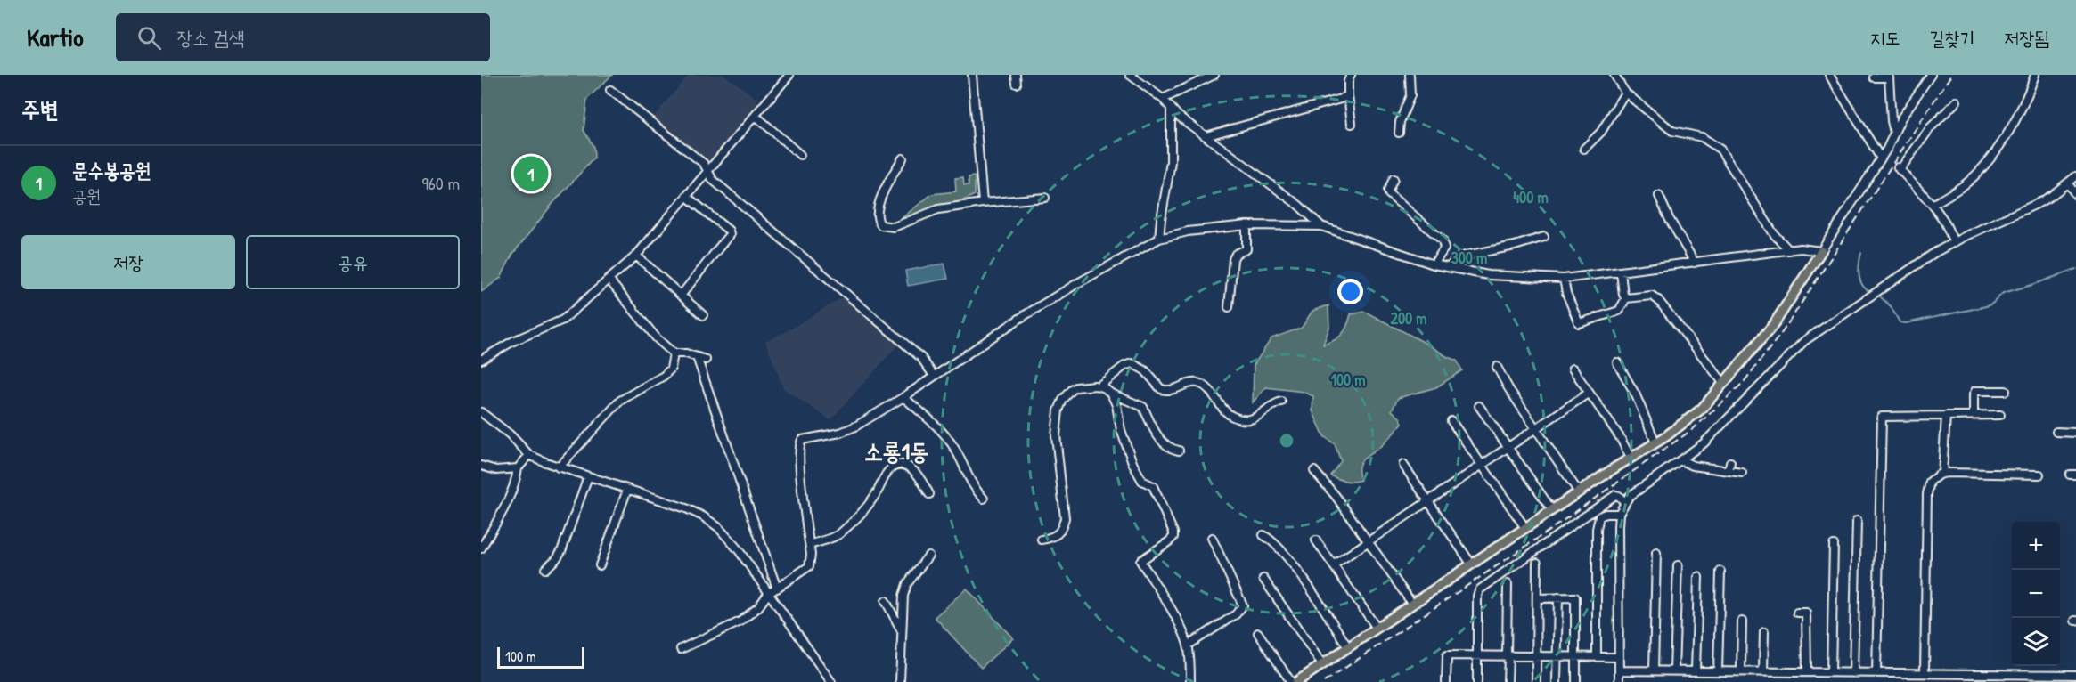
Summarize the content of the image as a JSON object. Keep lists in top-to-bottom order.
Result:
{
  "districts": ["소룡1동"],
  "scale_bar": "100 m",
  "page": {
    "header": "Kartio",
    "search": "장소 검색",
    "nav": ["지도", "길찾기", "저장됨"],
    "heading": "주변",
    "list": [
      {
        "mark": "1",
        "name": "문수봉공원",
        "note": "공원",
        "value": "960 m"
      }
    ],
    "pins": "1",
    "buttons": ["저장", "공유"],
    "map_buttons": ["+", "−"],
    "scale": "100 m"
  },
  "rings": [
    "400 m",
    "300 m",
    "200 m",
    "100 m"
  ]
}
